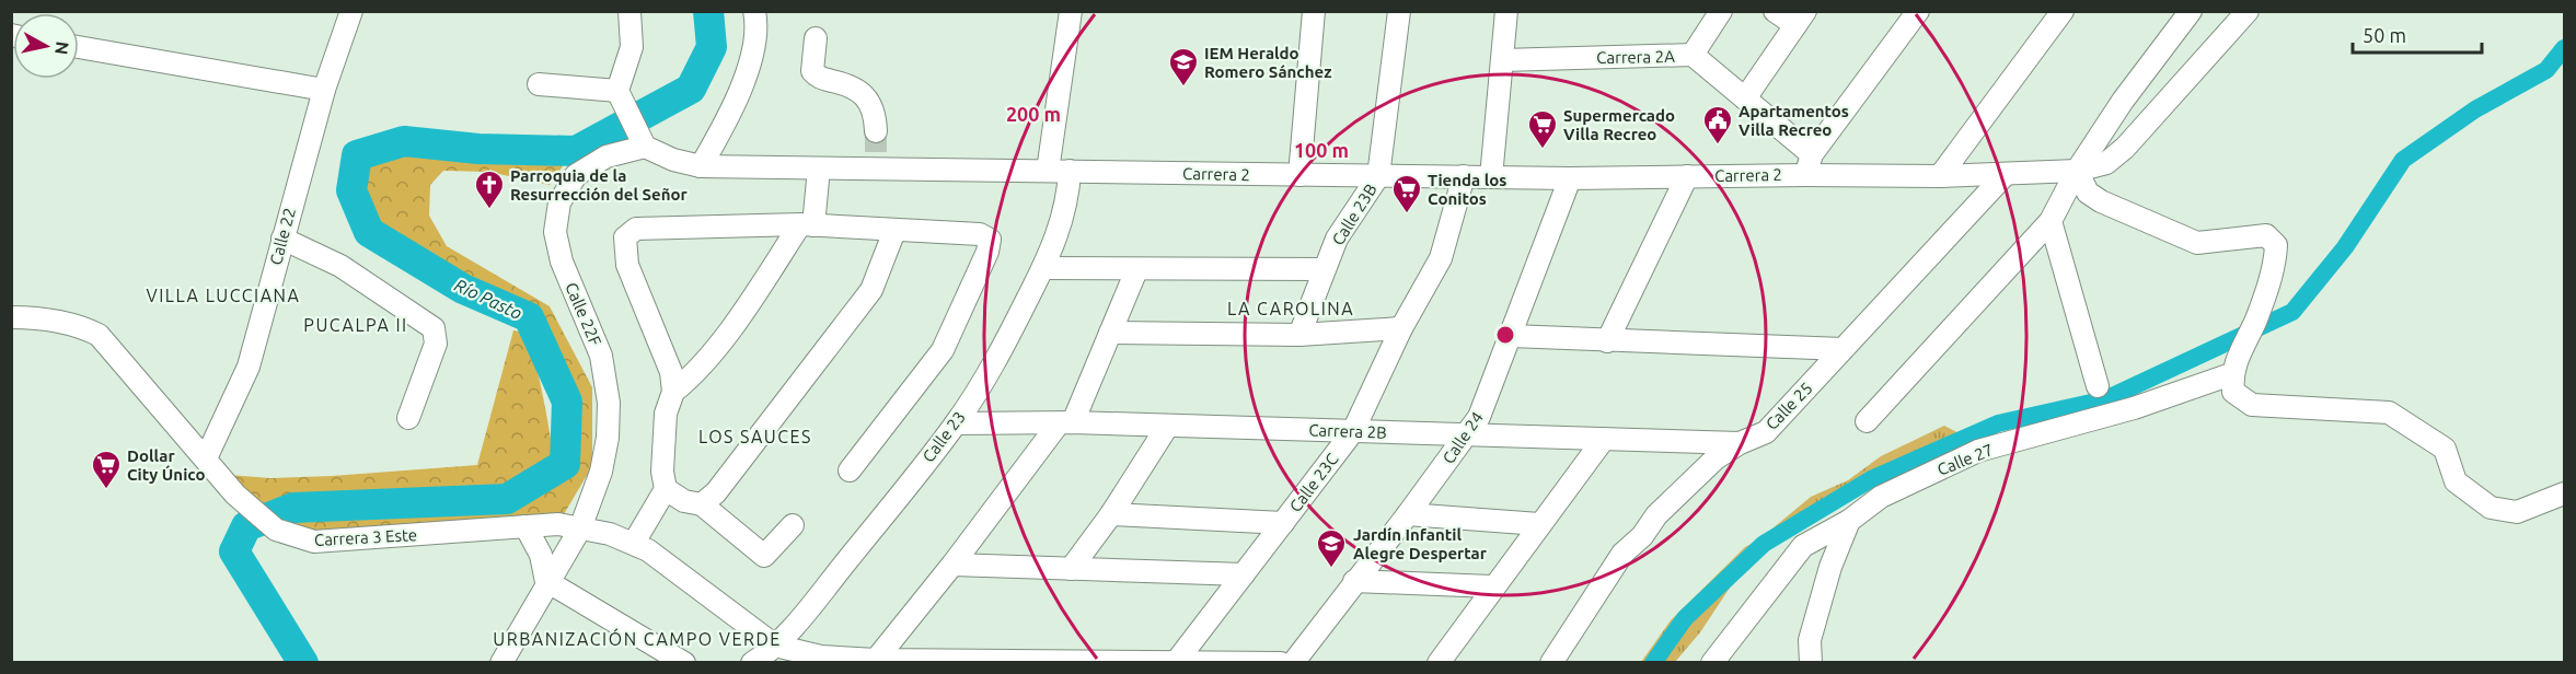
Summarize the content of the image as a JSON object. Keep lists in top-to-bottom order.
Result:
{
  "streets": {
    "street": [
      "Carrera 2A",
      "Carrera 2",
      "Calle 23B",
      "Calle 22",
      "Calle 22F",
      "Calle 25",
      "Carrera 2B",
      "Calle 23",
      "Calle 24",
      "Calle 27",
      "Calle 23C",
      "Carrera 3 Este"
    ]
  },
  "crossings": [
    ["Carrera 2", "Calle 23B"],
    ["Carrera 2", "Calle 22F"],
    ["Carrera 2", "Calle 25"],
    ["Carrera 2", "Calle 23"],
    ["Carrera 2", "Calle 24"],
    ["Carrera 2", "Calle 23C"],
    ["Calle 22", "Carrera 3 Este"],
    ["Calle 22F", "Carrera 3 Este"],
    ["Calle 25", "Carrera 2B"],
    ["Carrera 2B", "Calle 23"],
    ["Carrera 2B", "Calle 24"],
    ["Carrera 2B", "Calle 23C"],
    ["Calle 23", "Carrera 3 Este"]
  ],
  "districts": [
    "VILLA LUCCIANA",
    "LA CAROLINA",
    "PUCALPA II",
    "LOS SAUCES",
    "URBANIZACIÓN CAMPO VERDE"
  ],
  "water": ["Río Pasto"],
  "places": {
    "school or university": ["IEM Heraldo Romero Sánchez", "Jardín Infantil Alegre Despertar"],
    "public building": ["Apartamentos Villa Recreo"],
    "supermarket": ["Supermercado Villa Recreo", "Tienda los Conitos", "Dollar City Único"],
    "church": ["Parroquia de la Resurrección del Señor"]
  },
  "scale_bar": "50 m",
  "north": "right",
  "rings": ["200 m", "100 m"]
}
